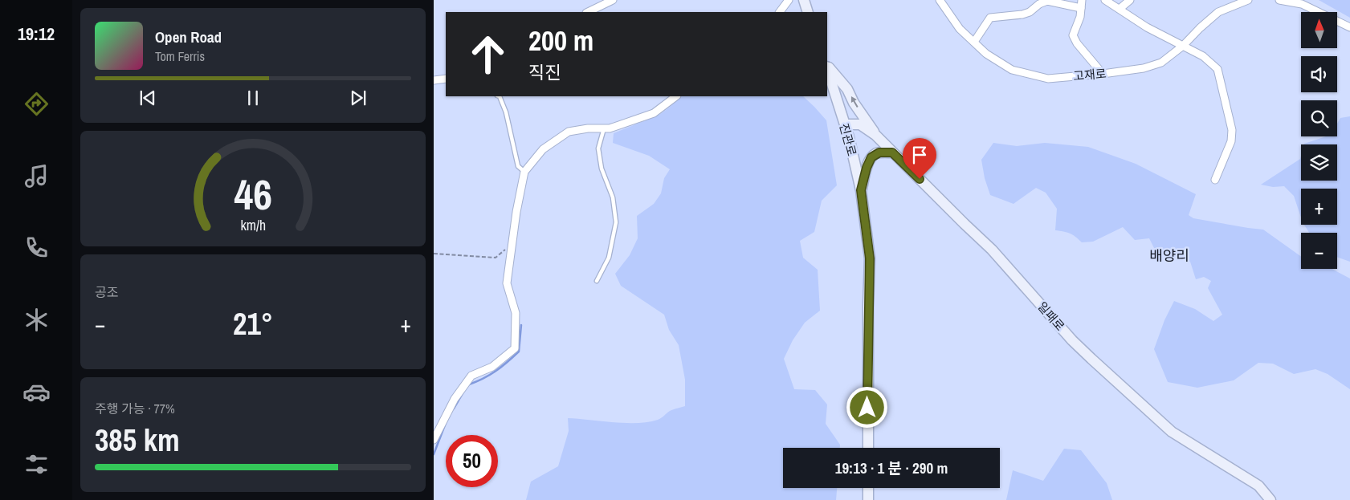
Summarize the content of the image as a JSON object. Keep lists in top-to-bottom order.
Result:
{
  "streets": {
    "main road": ["진관로", "일패로"],
    "street": ["고재로"]
  },
  "crossings": [
    ["진관로", "일패로"]
  ],
  "districts": ["배양리"],
  "north": "top",
  "page": {
    "tabs": "19:12",
    "map_buttons": ["+", "−"],
    "turn": ["200 m", "직진"],
    "song": ["Open Road", "Tom Ferris"],
    "tile": [
      "공조",
      ["주행 가능 · 77%", "385 km"]
    ],
    "heat": ["−", "21°", "+"],
    "limit": "50",
    "trip": "19:13 · 1 분 · 290 m",
    "gauge": ["46", "km/h"]
  }
}
